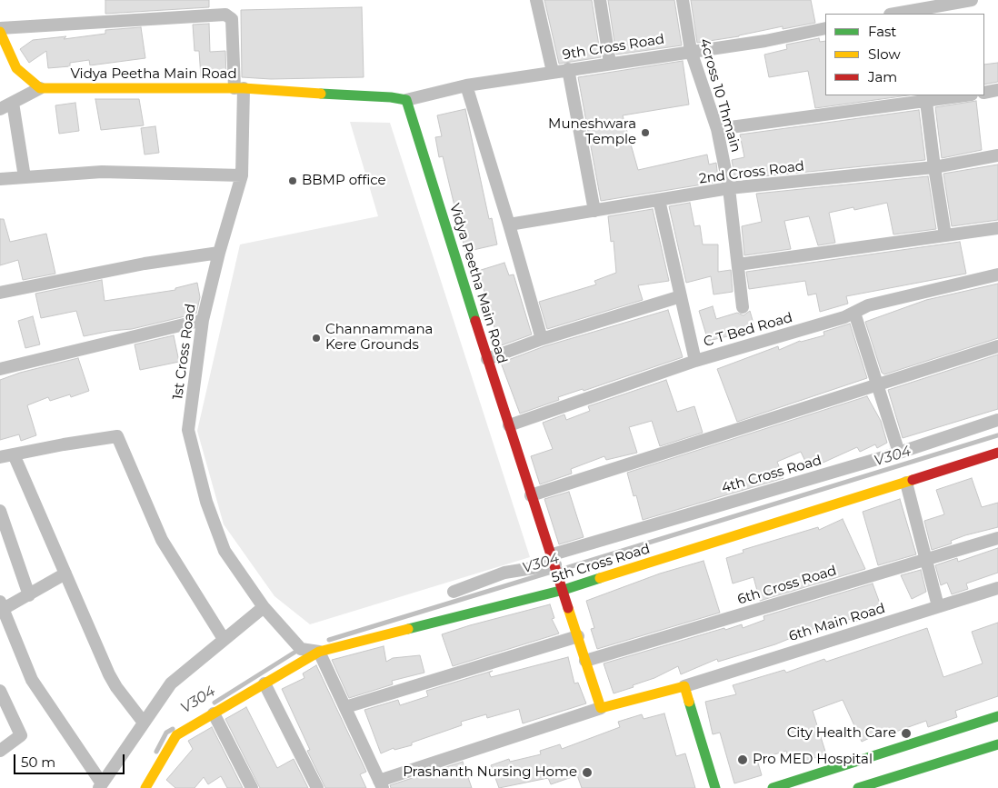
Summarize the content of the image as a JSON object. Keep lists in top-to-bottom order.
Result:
{
  "streets": {
    "street": [
      "9th Cross Road",
      "Vidya Peetha Main Road",
      "4cross 10 Thmain",
      "2nd Cross Road",
      "C T Bed Road",
      "1st Cross Road",
      "4th Cross Road",
      "5th Cross Road",
      "6th Cross Road",
      "6th Main Road"
    ]
  },
  "crossings": [
    ["9th Cross Road", "Vidya Peetha Main Road"],
    ["9th Cross Road", "4cross 10 Thmain"],
    ["Vidya Peetha Main Road", "C T Bed Road"],
    ["Vidya Peetha Main Road", "1st Cross Road"],
    ["Vidya Peetha Main Road", "4th Cross Road"],
    ["Vidya Peetha Main Road", "5th Cross Road"],
    ["Vidya Peetha Main Road", "6th Cross Road"],
    ["4cross 10 Thmain", "2nd Cross Road"],
    ["1st Cross Road", "5th Cross Road"]
  ],
  "water": ["V304"],
  "places": [
    "Muneshwara Temple",
    "BBMP office",
    "Channammana Kere Grounds",
    "City Health Care",
    "Pro MED Hospital",
    "Prashanth Nursing Home"
  ],
  "legend": ["Fast", "Slow", "Jam"],
  "scale_bar": "50 m"
}
